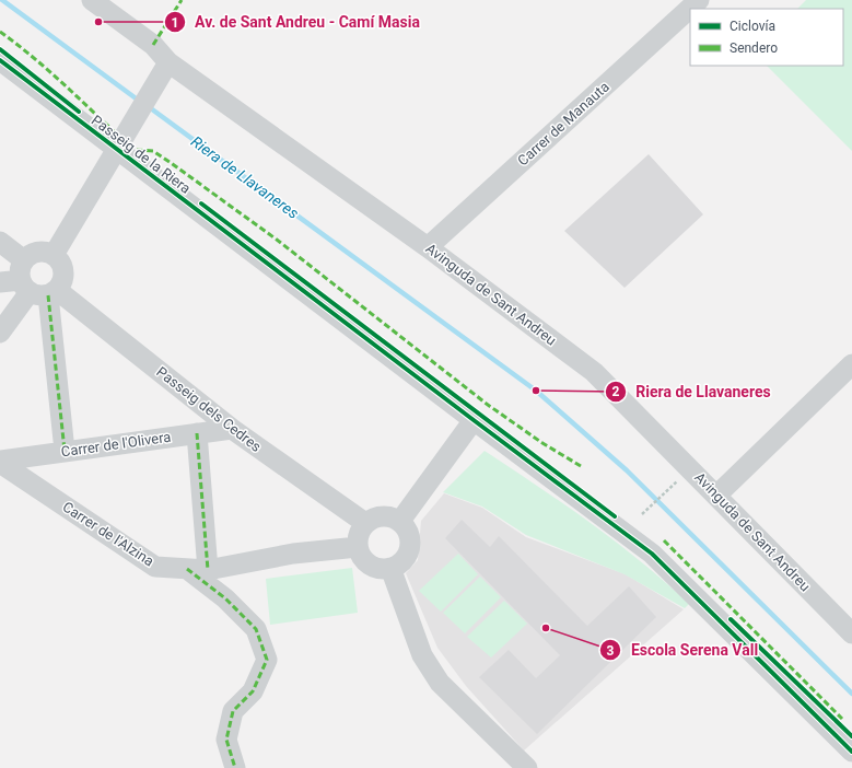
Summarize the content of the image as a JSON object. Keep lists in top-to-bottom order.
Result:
{
  "streets": {
    "street": [
      "Carrer de Manauta",
      "Passeig de la Riera",
      "Avinguda de Sant Andreu",
      "Passeig dels Cedres",
      "Carrer de l'Olivera",
      "Carrer de l'Alzina"
    ]
  },
  "crossings": [
    ["Carrer de Manauta", "Avinguda de Sant Andreu"],
    ["Passeig dels Cedres", "Carrer de l'Olivera"],
    ["Passeig dels Cedres", "Carrer de l'Alzina"],
    ["Carrer de l'Olivera", "Carrer de l'Alzina"]
  ],
  "water": ["Riera de Llavaneres"],
  "places": ["Av. de Sant Andreu - Camí Masia", "Riera de Llavaneres", "Escola Serena Vall"],
  "legend": ["Ciclovía", "Sendero"]
}
